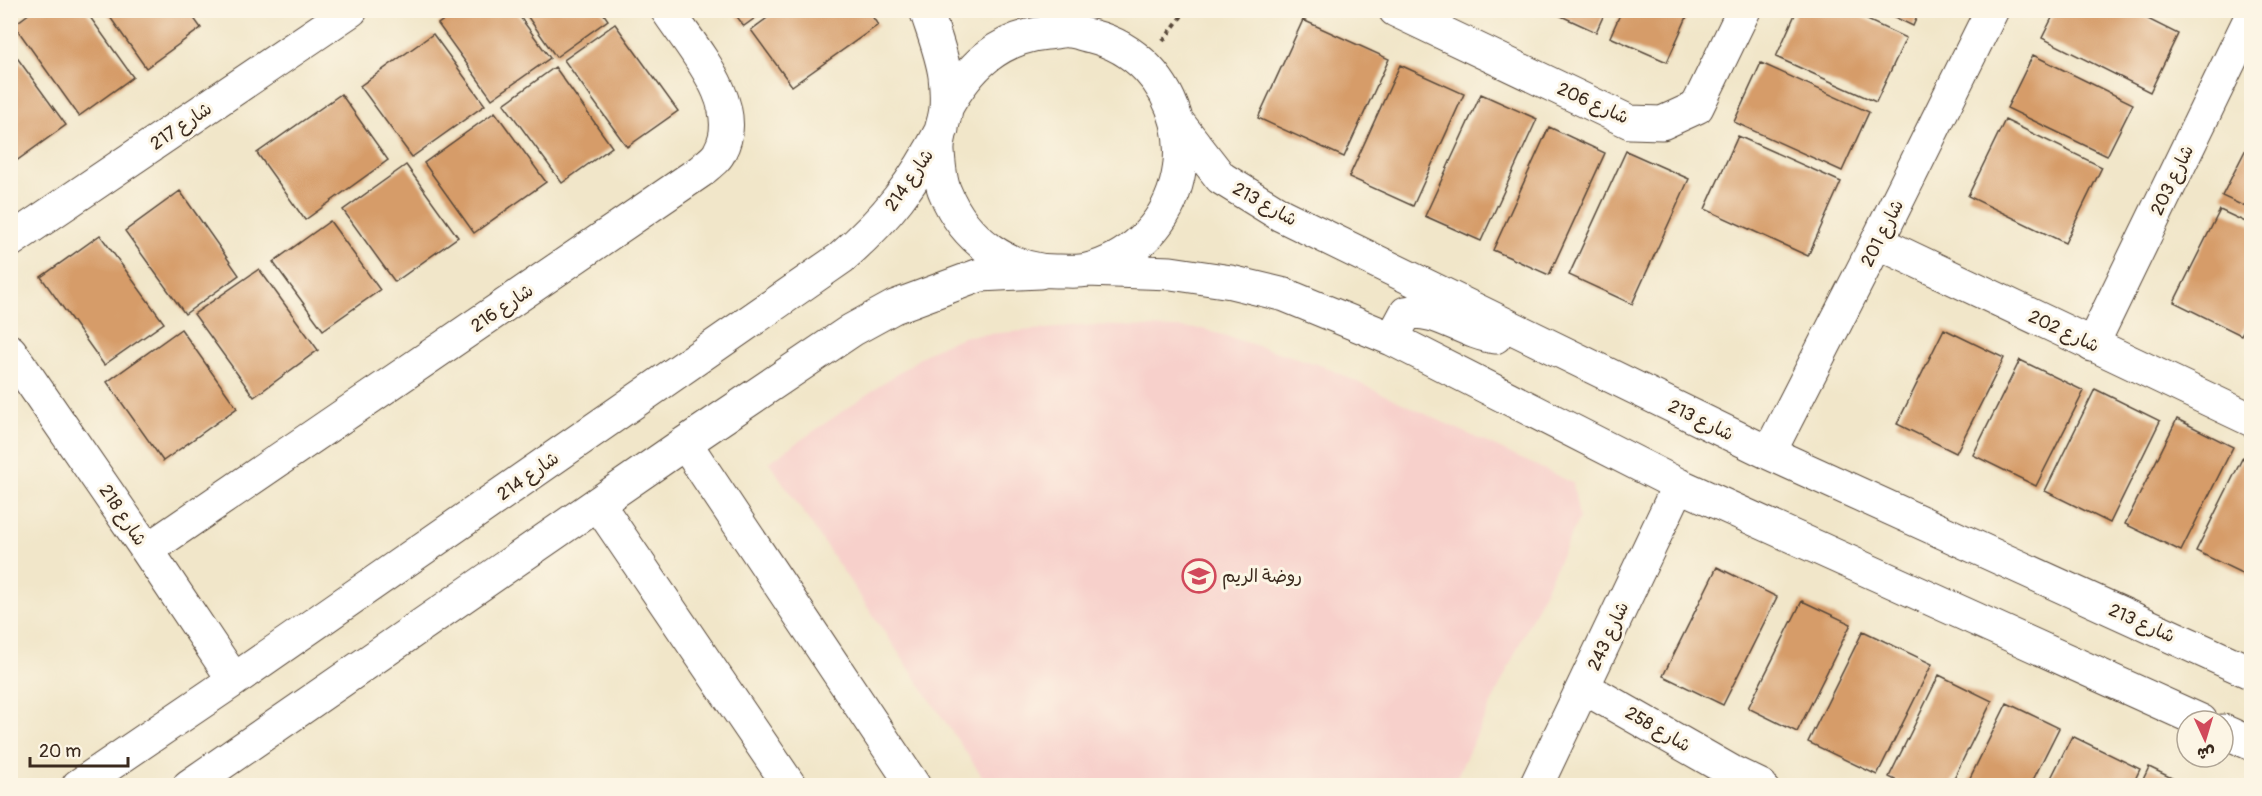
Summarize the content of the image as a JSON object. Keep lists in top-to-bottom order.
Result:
{
  "streets": {
    "street": [
      "شارع 206",
      "شارع 217",
      "شارع 214",
      "شارع 203",
      "شارع 213",
      "شارع 201",
      "شارع 216",
      "شارع 202",
      "شارع 218",
      "شارع 243",
      "شارع 258"
    ]
  },
  "crossings": [
    ["شارع 214", "شارع 218"],
    ["شارع 203", "شارع 202"],
    ["شارع 213", "شارع 201"],
    ["شارع 201", "شارع 202"],
    ["شارع 216", "شارع 218"],
    ["شارع 243", "شارع 258"]
  ],
  "places": {
    "school or university": ["روضة الريم"]
  },
  "scale_bar": "20 m",
  "north": "bottom"
}
